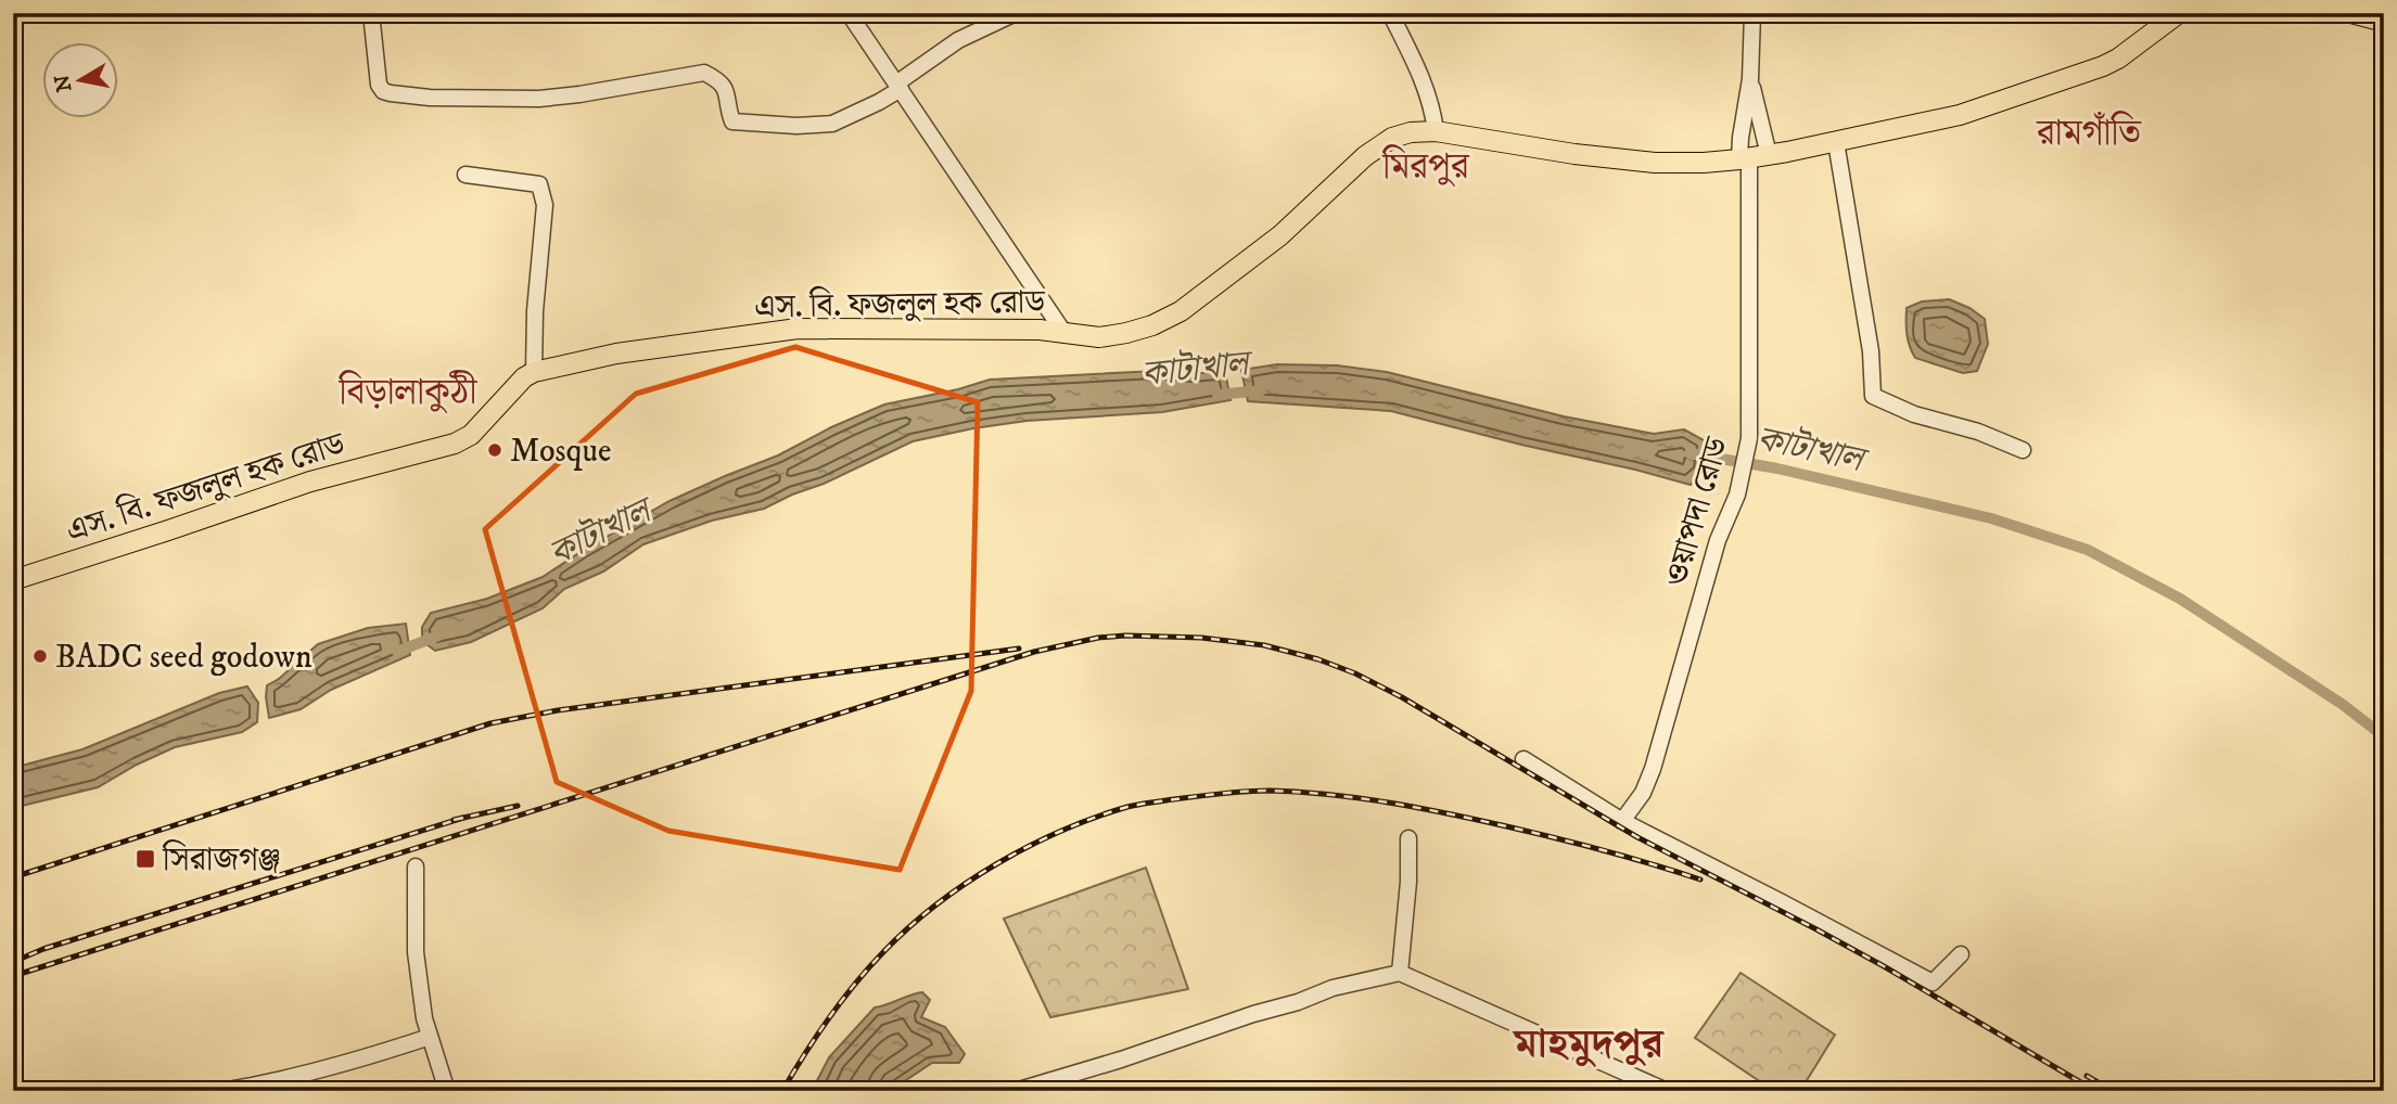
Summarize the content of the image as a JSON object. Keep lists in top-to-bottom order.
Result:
{
  "streets": {
    "main road": ["এস. বি. ফজলুল হক রোড"],
    "street": ["ওয়াপদা রোড"]
  },
  "crossings": [
    ["এস. বি. ফজলুল হক রোড", "ওয়াপদা রোড"]
  ],
  "districts": [
    "রামগাঁতি",
    "মিরপুর",
    "বিড়ালাকুঠী",
    "মাহমুদপুর"
  ],
  "water": ["কাটাখাল"],
  "places": {
    "other": ["Mosque", "BADC seed godown"],
    "transit": ["সিরাজগঞ্জ"]
  },
  "north": "left"
}
